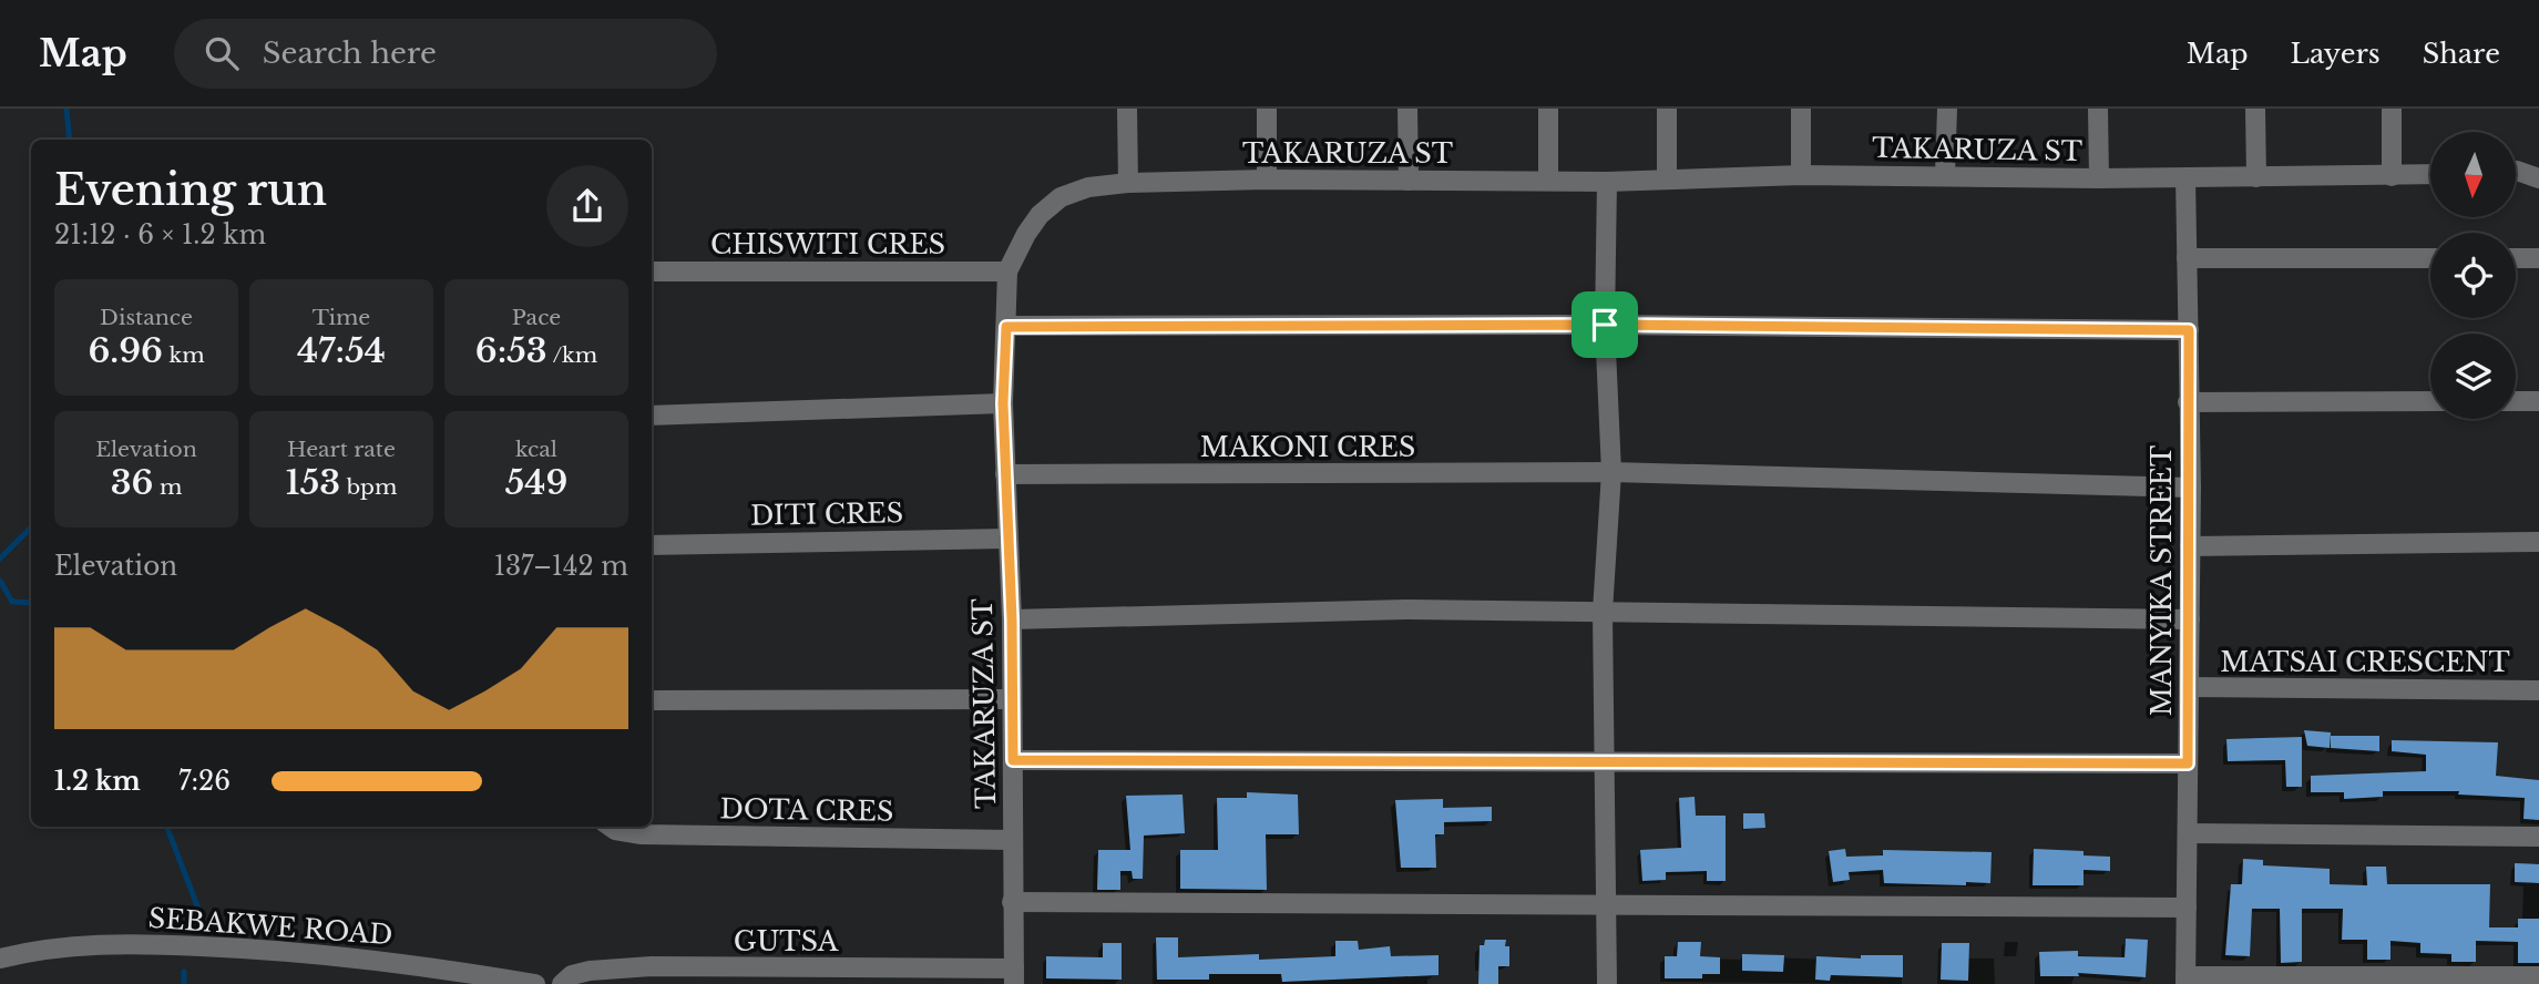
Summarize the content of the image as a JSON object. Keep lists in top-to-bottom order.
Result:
{
  "streets": {
    "street": [
      "TAKARUZA ST",
      "CHISWITI CRES",
      "MAKONI CRES",
      "DITI CRES",
      "MANYIKA STREET",
      "MATSAI CRESCENT",
      "DOTA CRES",
      "SEBAKWE ROAD",
      "GUTSA"
    ]
  },
  "crossings": [
    ["TAKARUZA ST", "CHISWITI CRES"],
    ["TAKARUZA ST", "MAKONI CRES"],
    ["TAKARUZA ST", "DITI CRES"],
    ["TAKARUZA ST", "MANYIKA STREET"],
    ["TAKARUZA ST", "DOTA CRES"],
    ["TAKARUZA ST", "GUTSA"],
    ["MAKONI CRES", "MANYIKA STREET"],
    ["MANYIKA STREET", "MATSAI CRESCENT"]
  ],
  "north": "bottom",
  "page": {
    "header": "Map",
    "search": "Search here",
    "nav": ["Map", "Layers", "Share"],
    "heading": ["Evening run", "21:12 · 6 × 1.2 km"],
    "stats": [
      ["Distance", "6.96 km"],
      ["Time", "47:54"],
      ["Pace", "6:53 /km"],
      ["Elevation", "36 m"],
      ["Heart rate", "153 bpm"],
      ["kcal", "549"]
    ],
    "chart": ["Elevation", "137–142 m"],
    "list": [
      {
        "name": "1.2 km",
        "note": "7:26"
      }
    ]
  }
}
